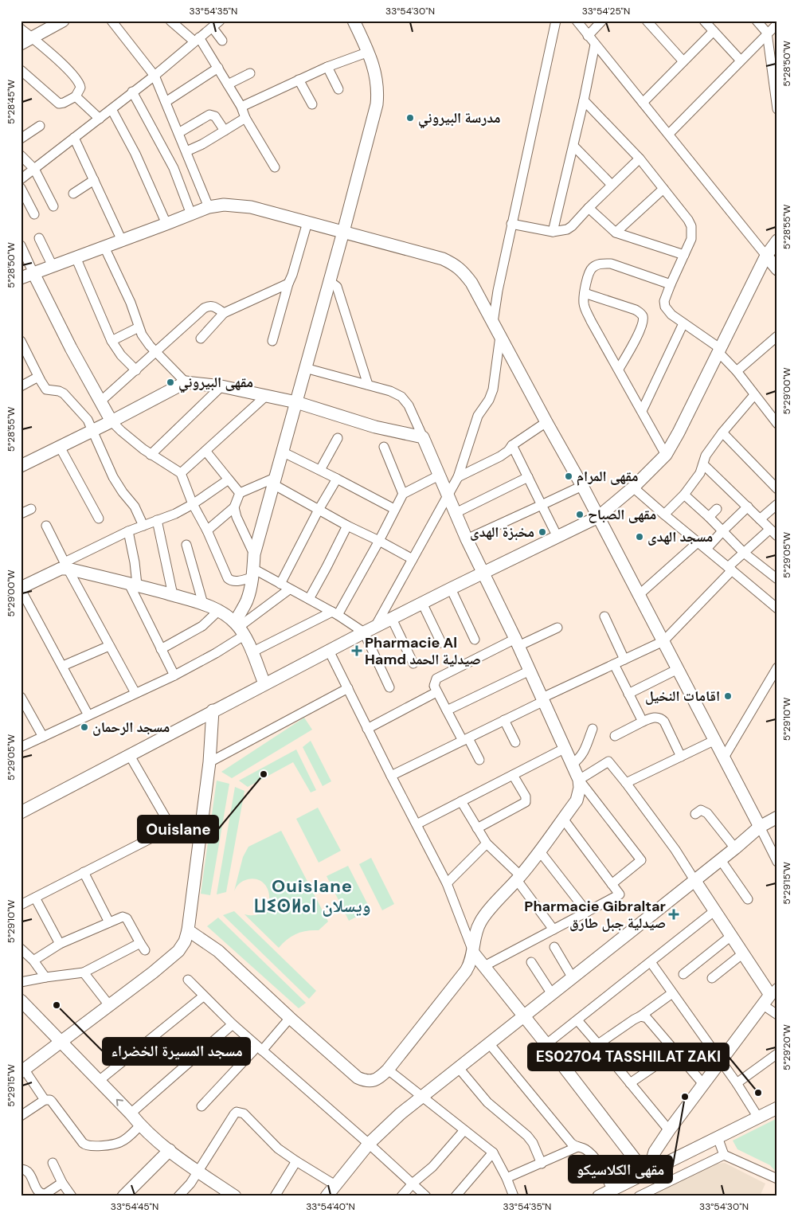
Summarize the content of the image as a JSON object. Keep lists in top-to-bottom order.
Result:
{
  "districts": ["Ouislane ⵡⵉⵙⵍⴰⵏ ويسلان"],
  "places": {
    "other": [
      "مدرسة البيروني",
      "مقهى البيروني",
      "مقهى المرام",
      "مقهى الصباح",
      "مخبزة الهدى",
      "مسجد الهدى",
      "اقامات النخيل",
      "مسجد الرحمان",
      "Ouislane",
      "مسجد المسيرة الخضراء",
      "ES02704 TASSHILAT ZAKI",
      "مقهى الكلاسيكو"
    ],
    "health": ["Pharmacie Al Hamd صيدلية الحمد", "Pharmacie Gibraltar صيدلية جبل طارق"]
  },
  "coordinates": [
    "33°54'35\"N",
    "33°54'30\"N",
    "33°54'25\"N",
    "5°28'50\"W",
    "5°28'45\"W",
    "5°28'55\"W",
    "5°29'00\"W",
    "5°29'05\"W",
    "5°29'10\"W",
    "5°29'15\"W",
    "5°29'20\"W",
    "33°54'45\"N",
    "33°54'40\"N"
  ]
}
